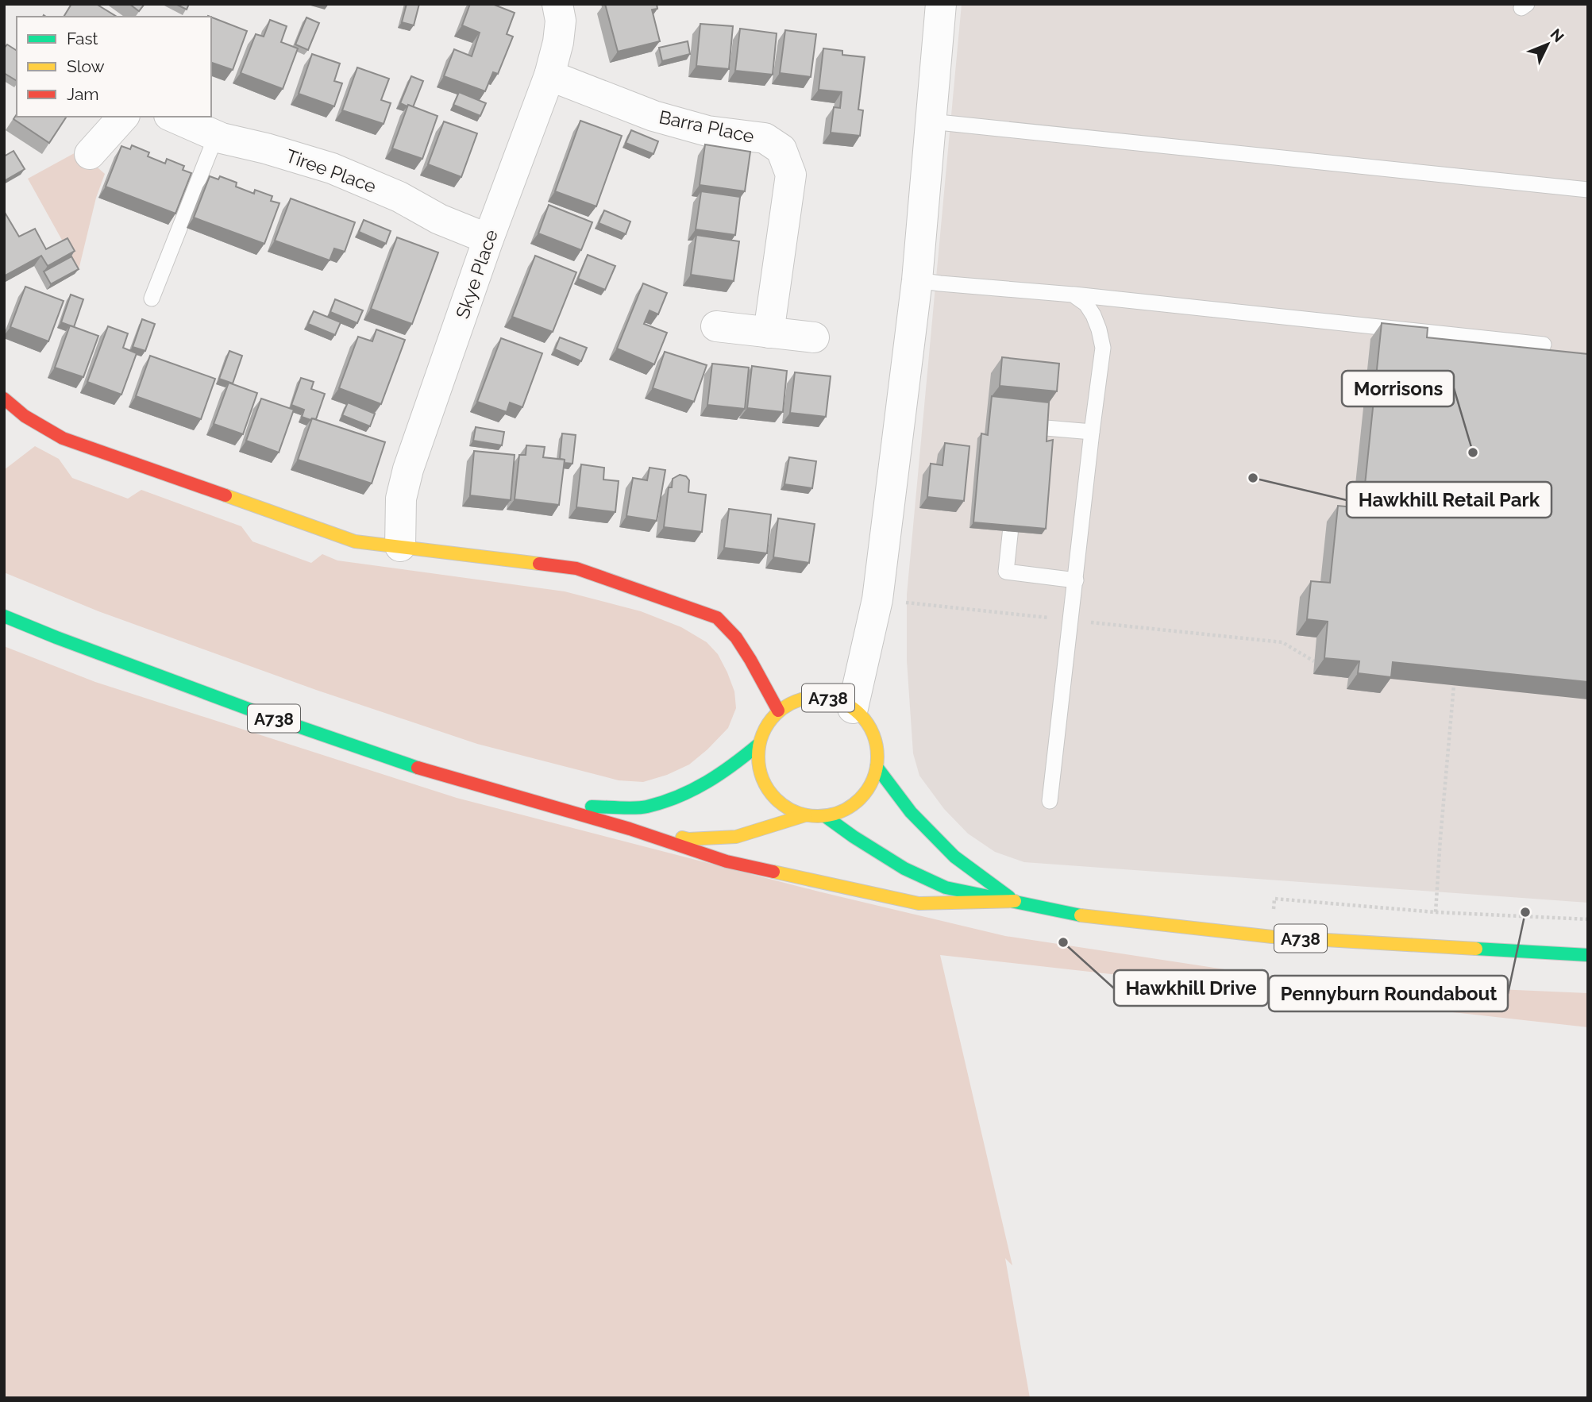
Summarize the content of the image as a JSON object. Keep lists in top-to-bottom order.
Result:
{
  "streets": {
    "main road": ["A738"],
    "street": ["Barra Place", "Tiree Place", "Skye Place"]
  },
  "crossings": [
    ["Barra Place", "Skye Place"],
    ["Tiree Place", "Skye Place"]
  ],
  "places": [
    "Morrisons",
    "Hawkhill Retail Park",
    "Pennyburn Roundabout",
    "Hawkhill Drive"
  ],
  "legend": ["Fast", "Slow", "Jam"],
  "north": "top right"
}
